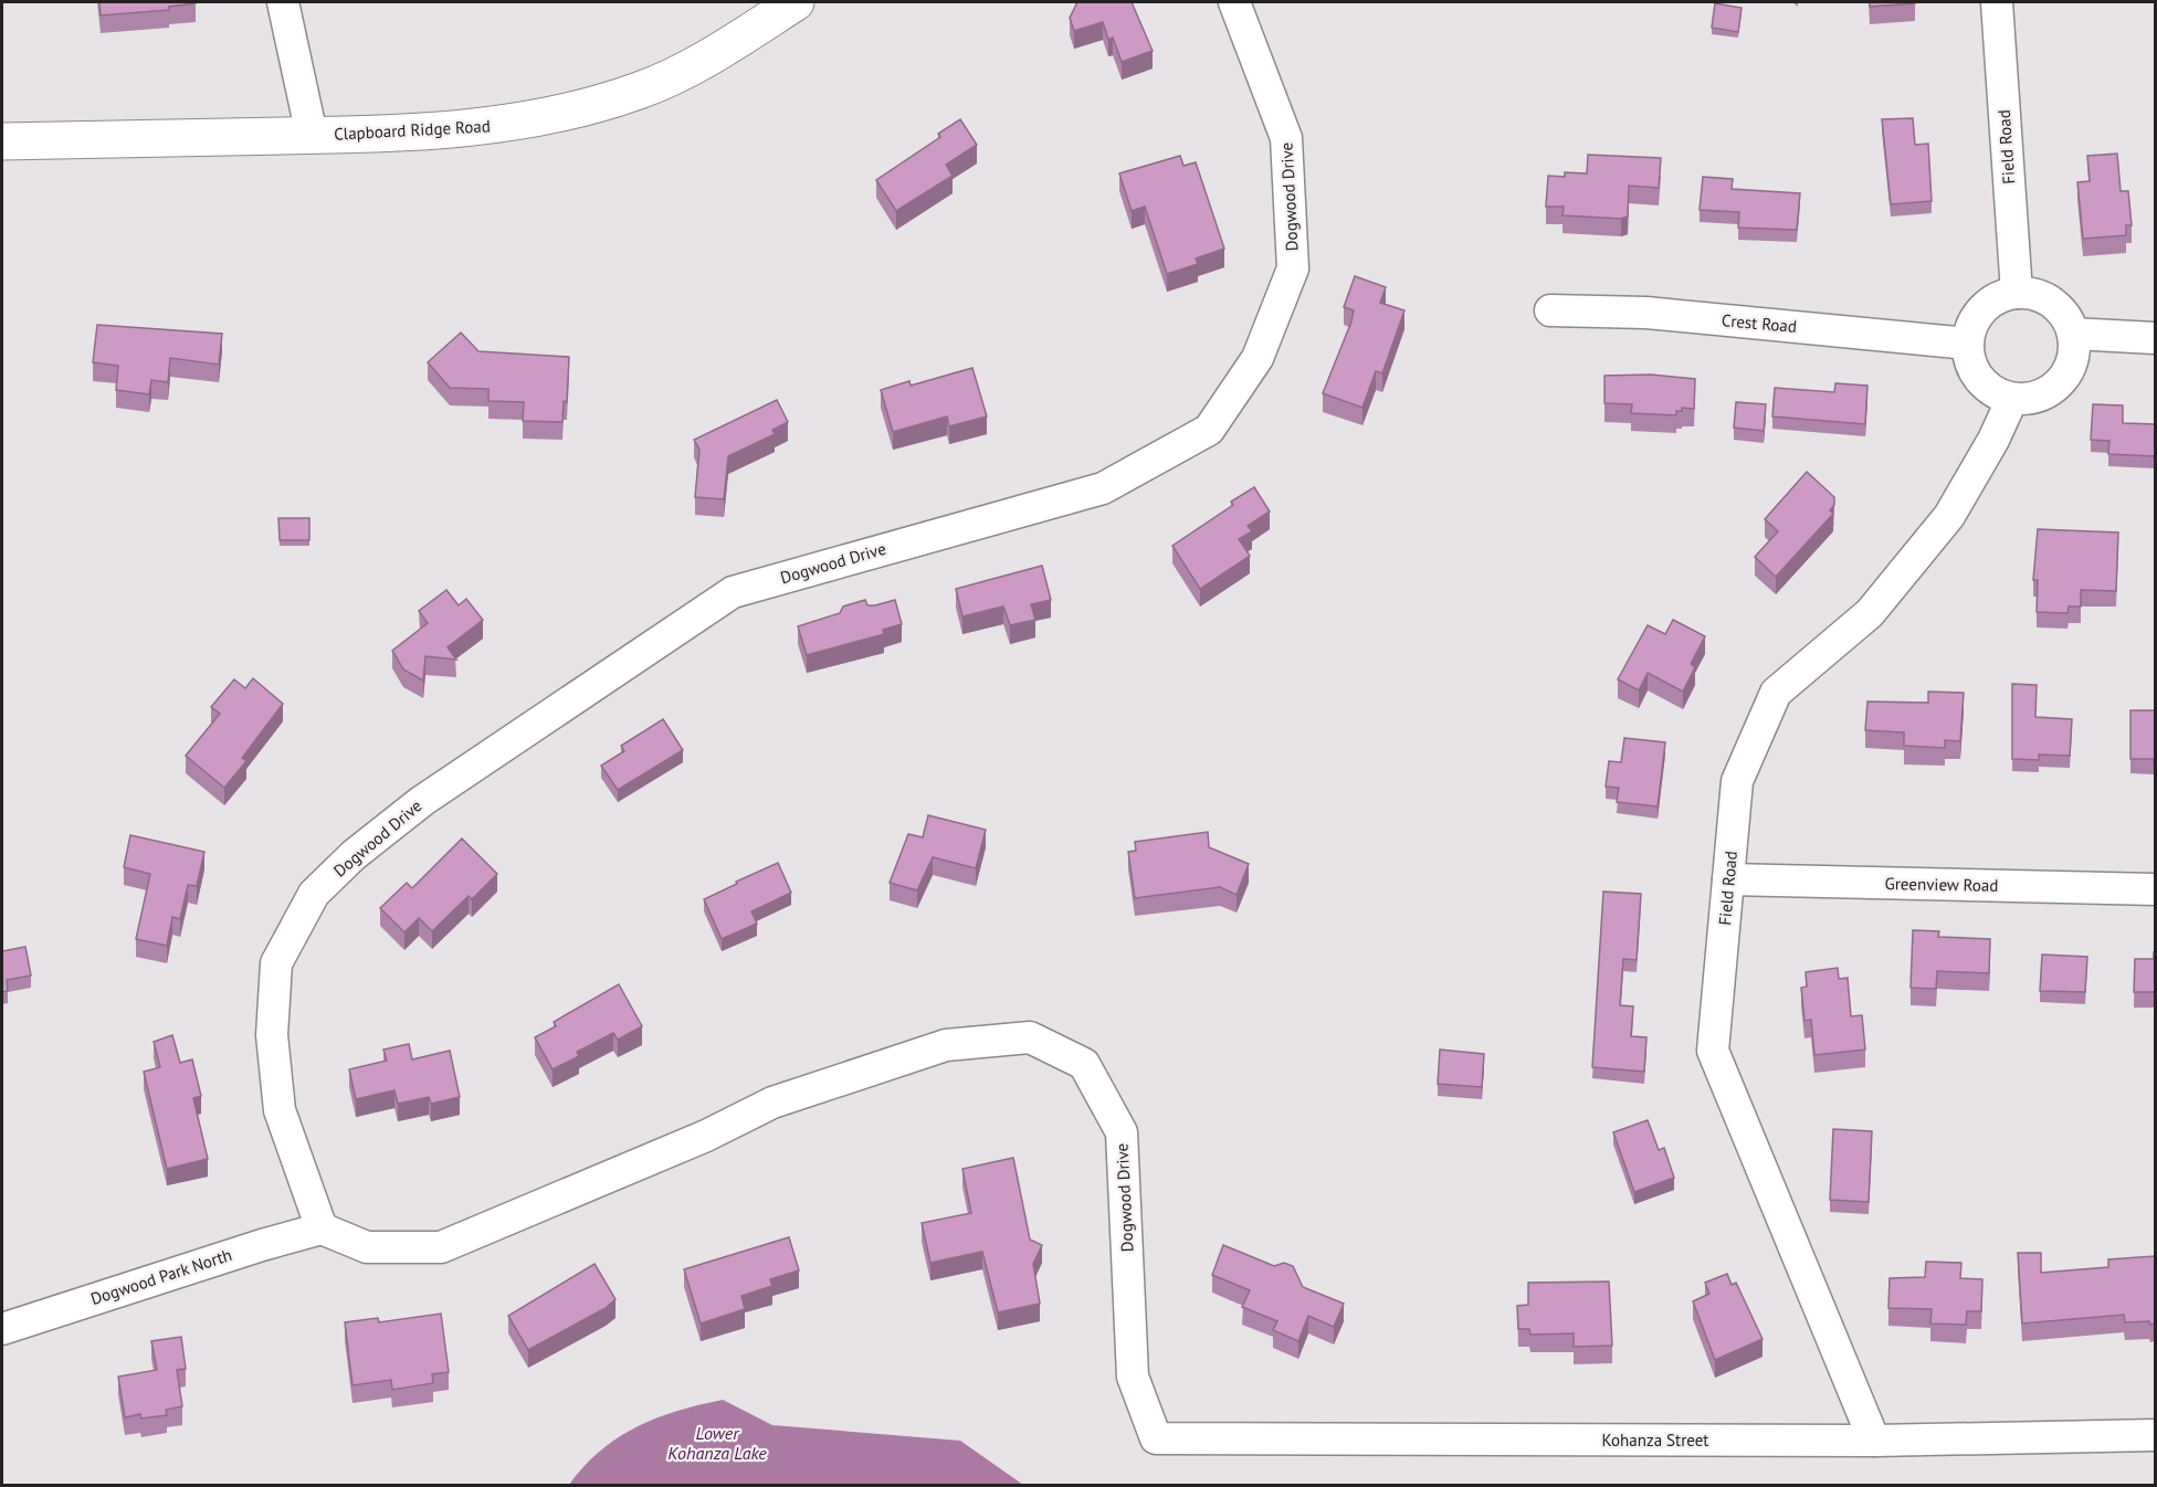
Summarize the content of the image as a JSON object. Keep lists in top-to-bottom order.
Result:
{
  "streets": {
    "main road": ["Clapboard Ridge Road"],
    "street": [
      "Field Road",
      "Dogwood Drive",
      "Crest Road",
      "Greenview Road",
      "Dogwood Park North",
      "Kohanza Street"
    ]
  },
  "crossings": [
    ["Field Road", "Crest Road"],
    ["Field Road", "Greenview Road"],
    ["Field Road", "Kohanza Street"],
    ["Dogwood Drive", "Dogwood Park North"],
    ["Dogwood Drive", "Kohanza Street"]
  ],
  "water": ["Lower Kohanza Lake"]
}
